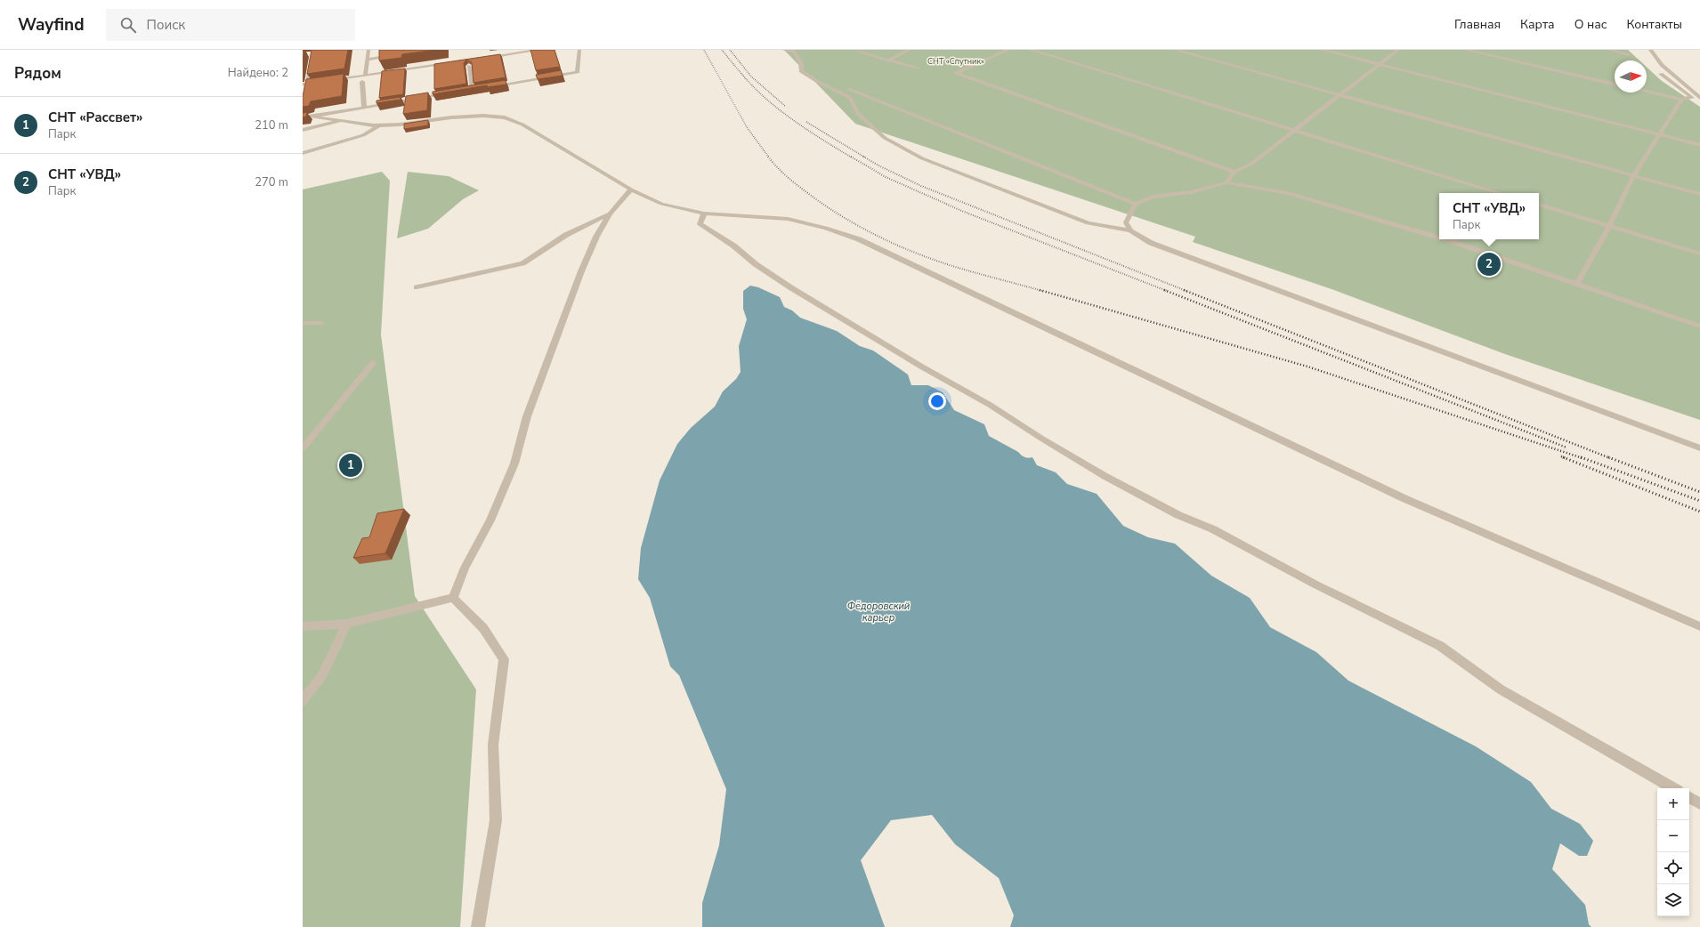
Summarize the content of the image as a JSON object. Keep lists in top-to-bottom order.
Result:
{
  "water": ["Фёдоровский карьер"],
  "parks": ["СНТ «Спутник»"],
  "north": "right",
  "page": {
    "header": "Wayfind",
    "search": "Поиск",
    "nav": [
      "Главная",
      "Карта",
      "О нас",
      "Контакты"
    ],
    "heading": ["Рядом", "Найдено: 2"],
    "list": [
      {
        "mark": "1",
        "name": "СНТ «Рассвет»",
        "note": "Парк",
        "value": "210 m"
      },
      {
        "mark": "2",
        "name": "СНТ «УВД»",
        "note": "Парк",
        "value": "270 m"
      }
    ],
    "popup": ["СНТ «УВД»", "Парк"],
    "pins": ["2", "1"],
    "map_buttons": ["+", "−"]
  }
}
